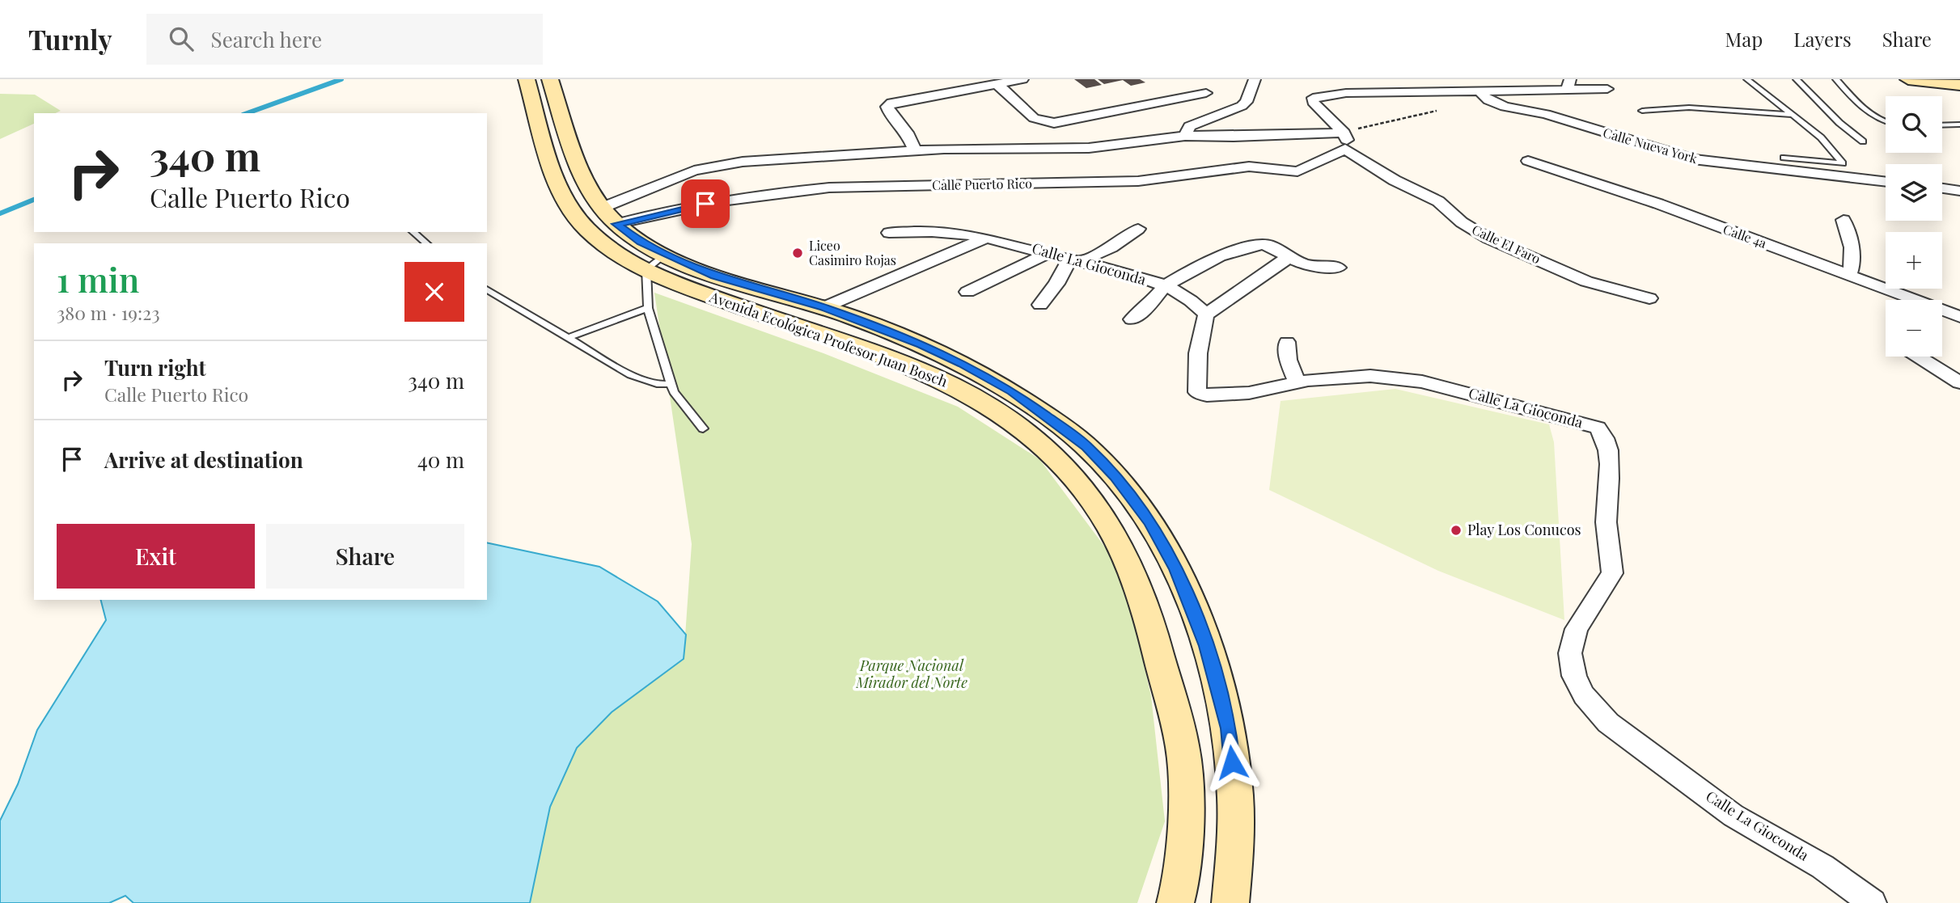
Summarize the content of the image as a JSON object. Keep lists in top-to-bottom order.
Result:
{
  "streets": {
    "street": [
      "Calle Nueva York",
      "Calle Puerto Rico",
      "Calle 4a",
      "Calle El Faro",
      "Calle La Gioconda",
      "Avenida Ecológica Profesor Juan Bosch"
    ]
  },
  "crossings": [
    ["Calle Puerto Rico", "Calle El Faro"],
    ["Calle Puerto Rico", "Avenida Ecológica Profesor Juan Bosch"]
  ],
  "parks": ["Parque Nacional Mirador del Norte"],
  "places": ["Liceo Casimiro Rojas", "Play Los Conucos"],
  "page": {
    "header": "Turnly",
    "search": "Search here",
    "nav": ["Map", "Layers", "Share"],
    "map_buttons": ["+", "−"],
    "turn": ["340 m", "Calle Puerto Rico"],
    "heading": ["1 min", "380 m · 19:23"],
    "list": [
      {
        "name": "Turn right",
        "note": "Calle Puerto Rico",
        "value": "340 m"
      },
      {
        "name": "Arrive at destination",
        "value": "40 m"
      }
    ],
    "buttons": ["Exit", "Share"]
  }
}
